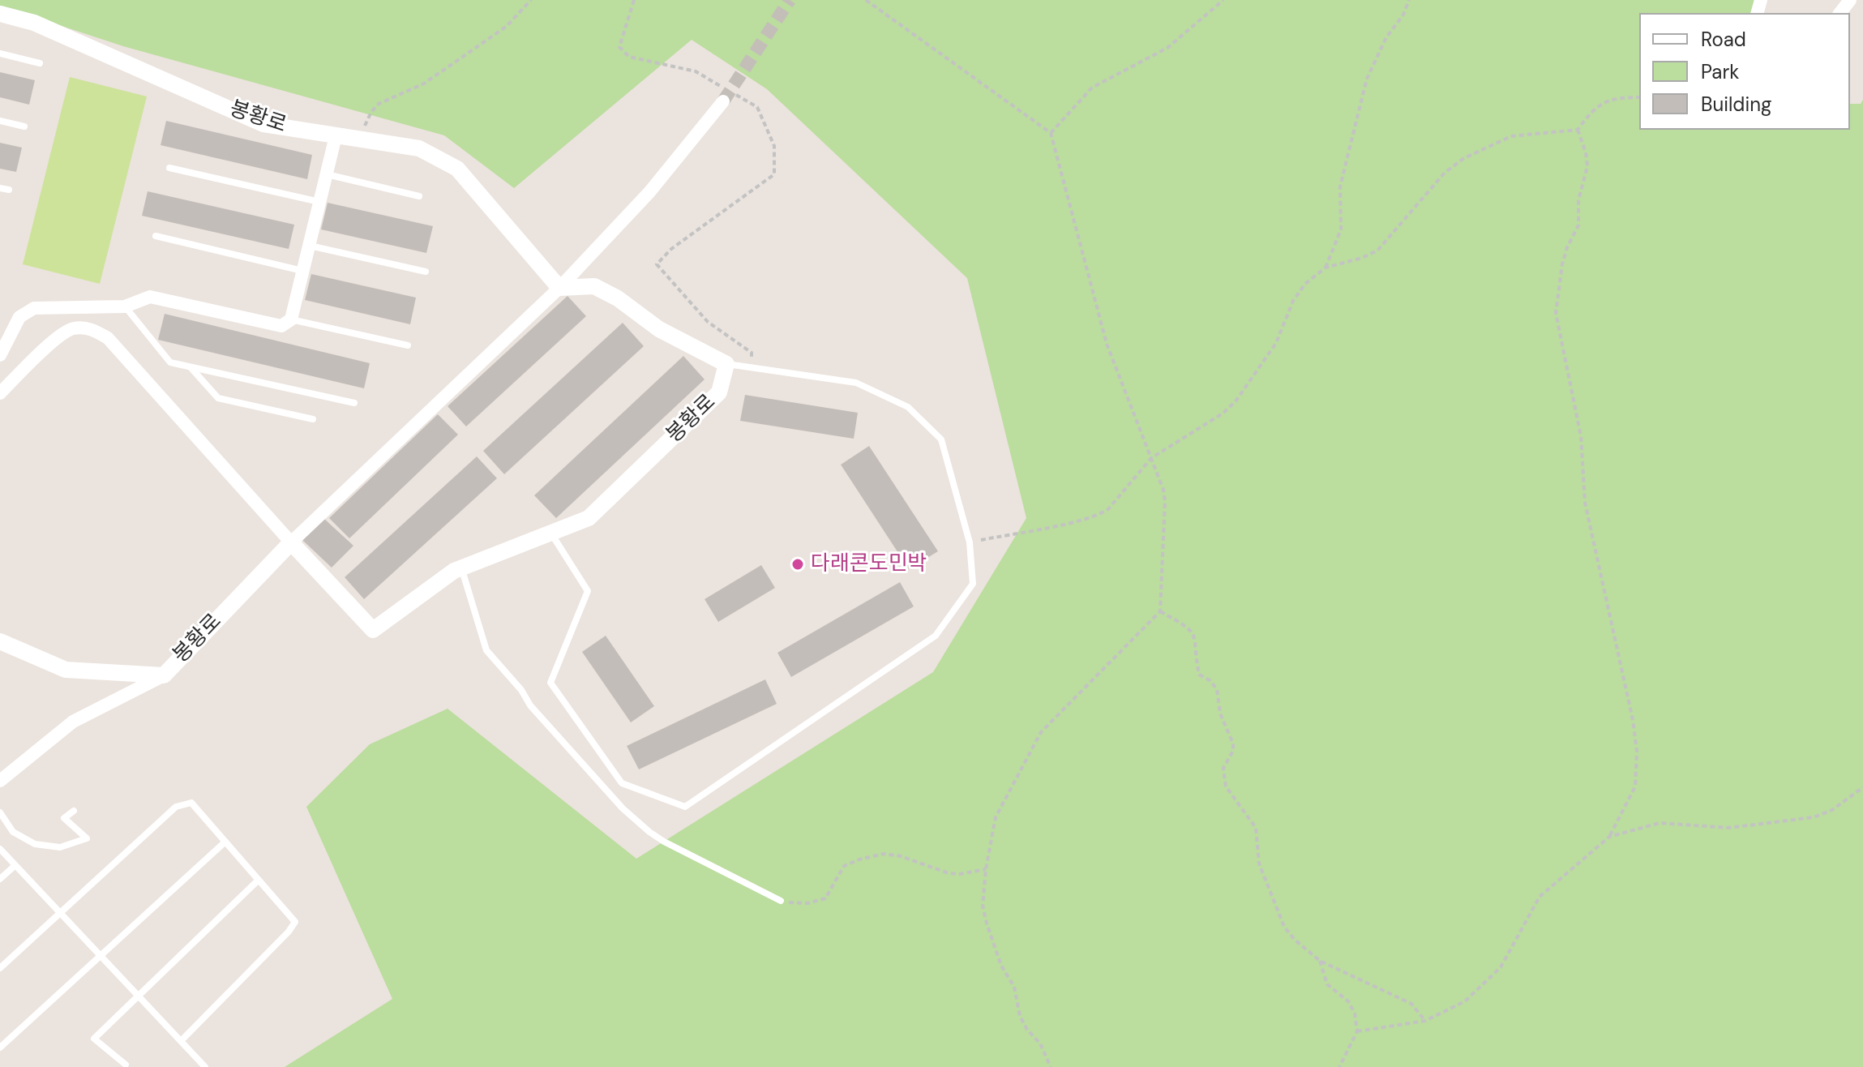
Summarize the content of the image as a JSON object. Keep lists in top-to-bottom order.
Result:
{
  "streets": {
    "street": ["봉황로"]
  },
  "places": ["다래콘도민박"],
  "legend": ["Road", "Park", "Building"]
}
